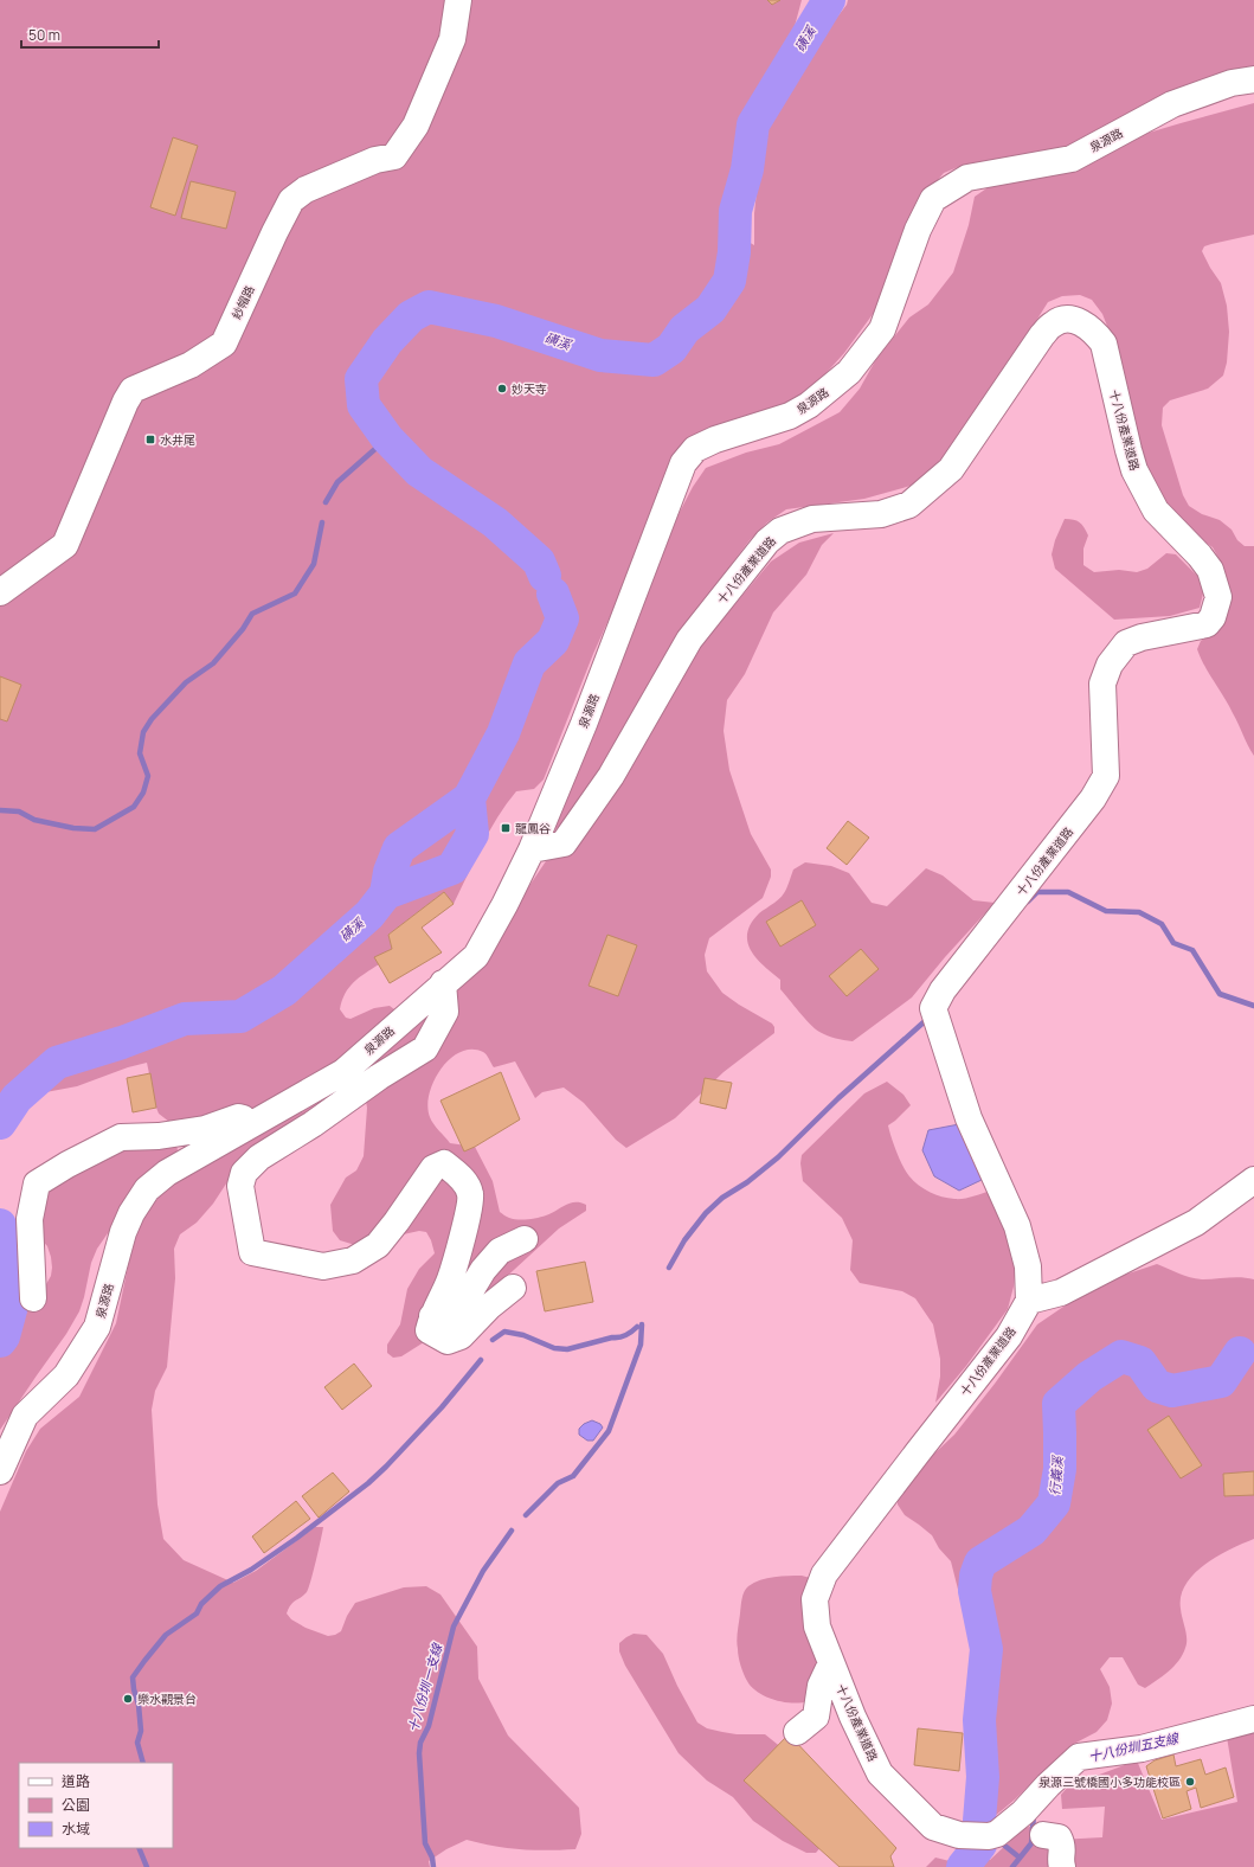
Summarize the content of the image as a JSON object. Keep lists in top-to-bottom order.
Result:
{
  "streets": {
    "street": ["泉源路", "紗帽路", "十八份產業道路"]
  },
  "crossings": [
    ["泉源路", "十八份產業道路"]
  ],
  "water": [
    "磺溪",
    "行義溪",
    "十八份圳一支線",
    "十八份圳五支線"
  ],
  "places": {
    "other": ["妙天寺", "樂水觀景台", "泉源三號橋國小多功能校區"],
    "transit": ["水井尾", "龍鳳谷"]
  },
  "legend": ["道路", "公園", "水域"],
  "scale_bar": "50 m"
}
